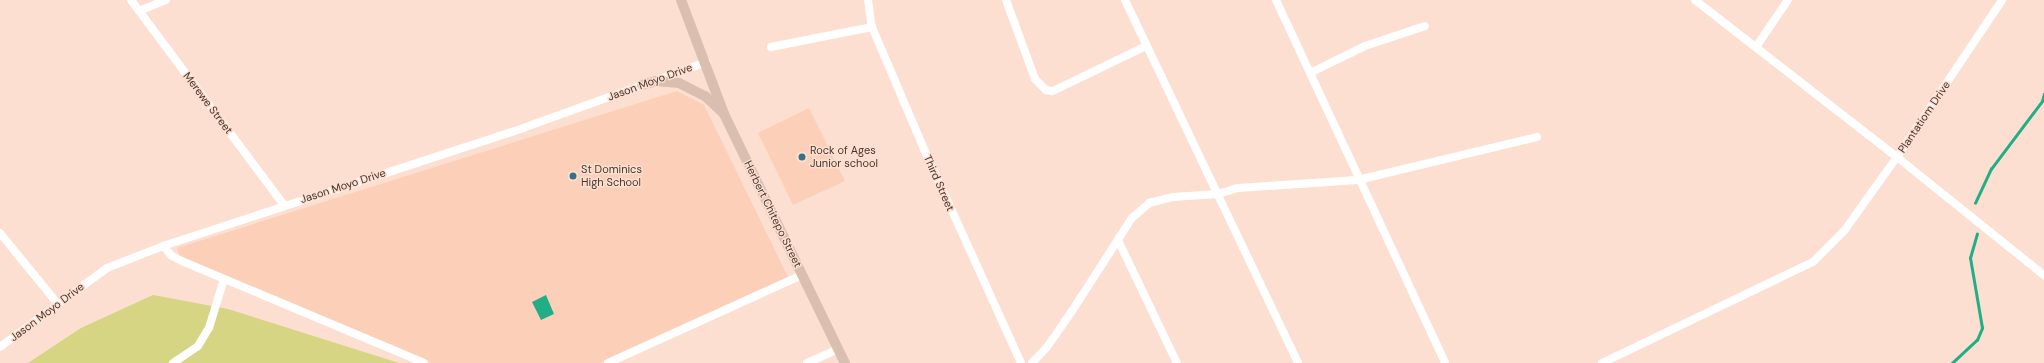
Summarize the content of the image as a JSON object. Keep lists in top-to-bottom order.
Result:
{
  "streets": {
    "main road": ["Herbert Chitepo Street"],
    "street": [
      "Jason Moyo Drive",
      "Merewe Street",
      "Plantatiom Drive",
      "Third Street"
    ]
  },
  "crossings": [
    ["Jason Moyo Drive", "Merewe Street"],
    ["Jason Moyo Drive", "Herbert Chitepo Street"]
  ],
  "places": ["Rock of Ages Junior school", "St Dominics High School"]
}
